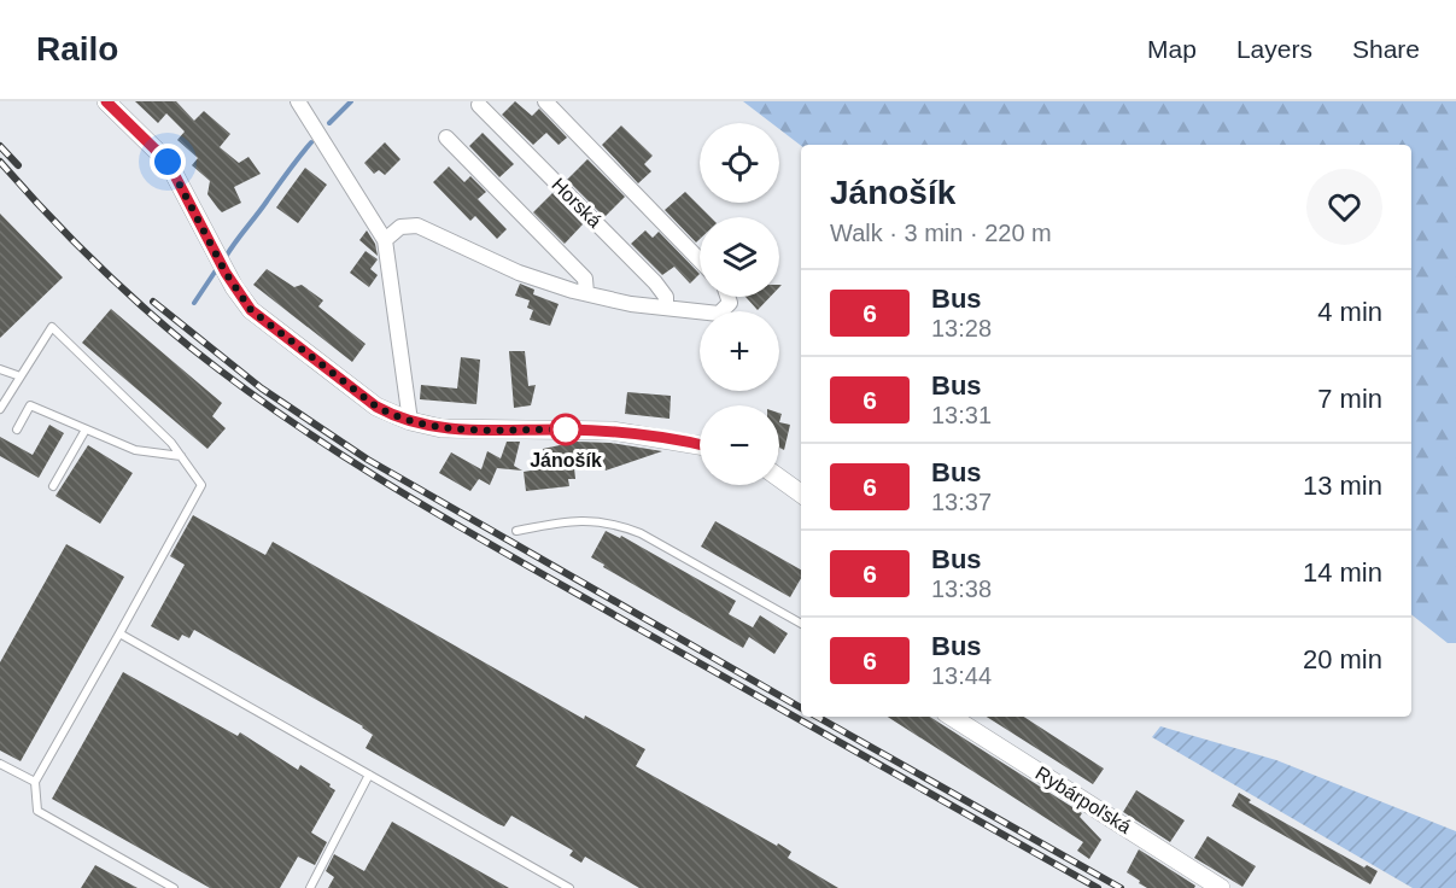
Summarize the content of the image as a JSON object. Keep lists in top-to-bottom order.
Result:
{
  "streets": {
    "street": ["Horská", "Rybárpoľská"]
  },
  "places": ["Jánošík"],
  "lines": ["bus line 6"],
  "page": {
    "header": "Railo",
    "nav": ["Map", "Layers", "Share"],
    "map_buttons": ["+", "−"],
    "heading": ["Jánošík", "Walk · 3 min · 220 m"],
    "list": [
      {
        "mark": "6",
        "name": "Bus",
        "note": "13:28",
        "value": "4 min"
      },
      {
        "mark": "6",
        "name": "Bus",
        "note": "13:31",
        "value": "7 min"
      },
      {
        "mark": "6",
        "name": "Bus",
        "note": "13:37",
        "value": "13 min"
      },
      {
        "mark": "6",
        "name": "Bus",
        "note": "13:38",
        "value": "14 min"
      },
      {
        "mark": "6",
        "name": "Bus",
        "note": "13:44",
        "value": "20 min"
      }
    ]
  }
}
